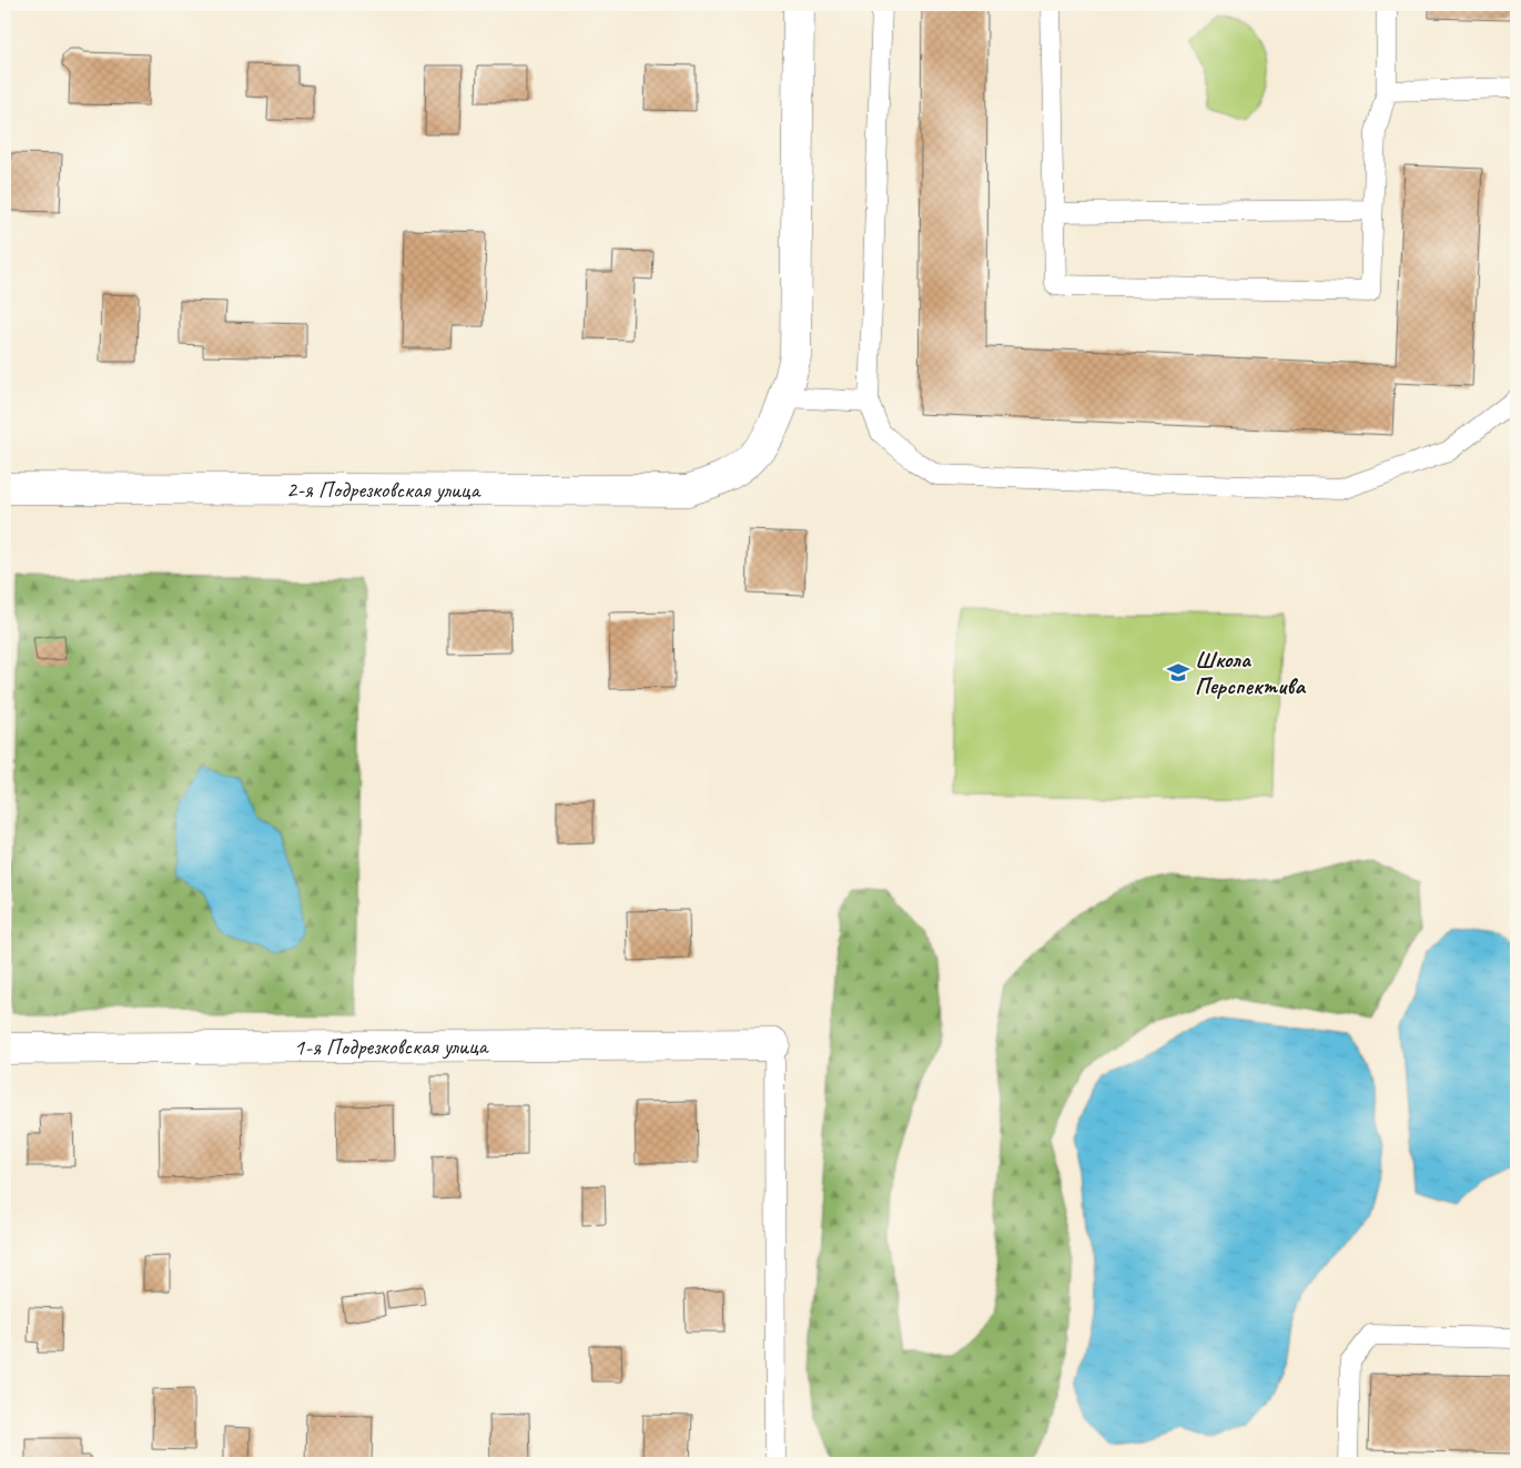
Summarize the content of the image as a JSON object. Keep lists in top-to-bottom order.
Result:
{
  "streets": {
    "street": ["2-я Подрезковская улица", "1-я Подрезковская улица"]
  },
  "places": {
    "school or university": ["Школа Перспектива"]
  }
}
